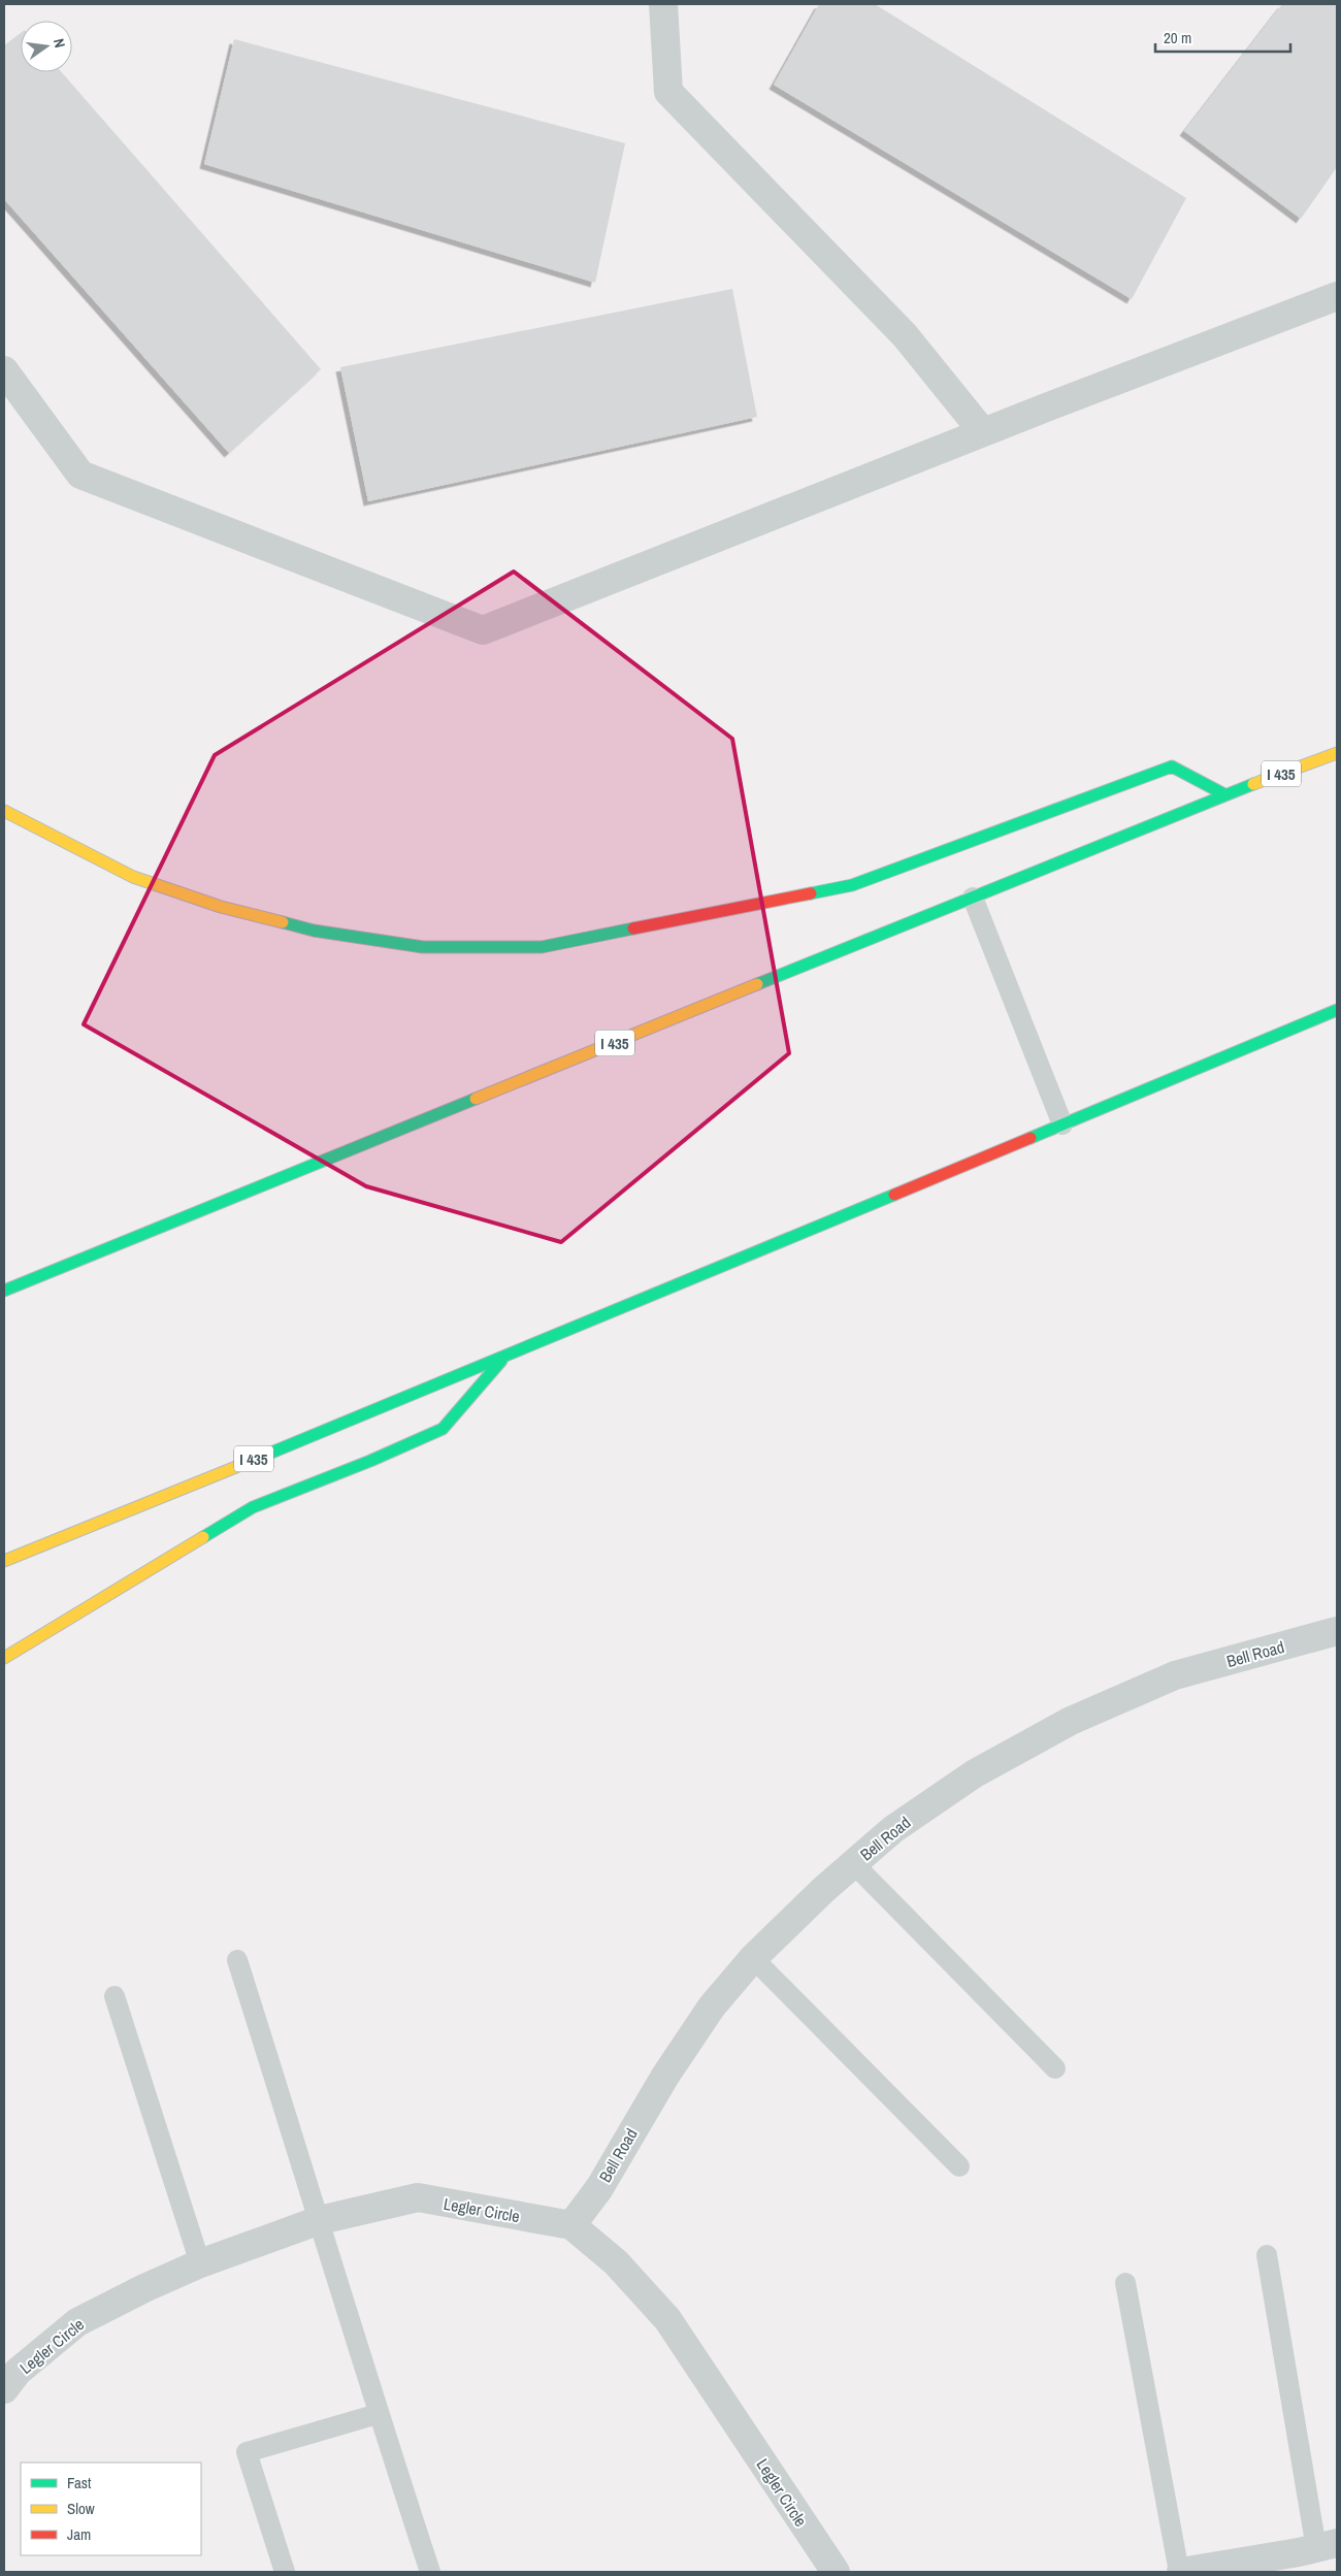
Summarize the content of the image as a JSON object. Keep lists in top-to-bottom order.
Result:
{
  "streets": {
    "highway": ["I 435"],
    "street": ["Bell Road", "Legler Circle"]
  },
  "crossings": [
    ["Bell Road", "Legler Circle"]
  ],
  "legend": ["Fast", "Slow", "Jam"],
  "scale_bar": "20 m",
  "north": "right"
}
